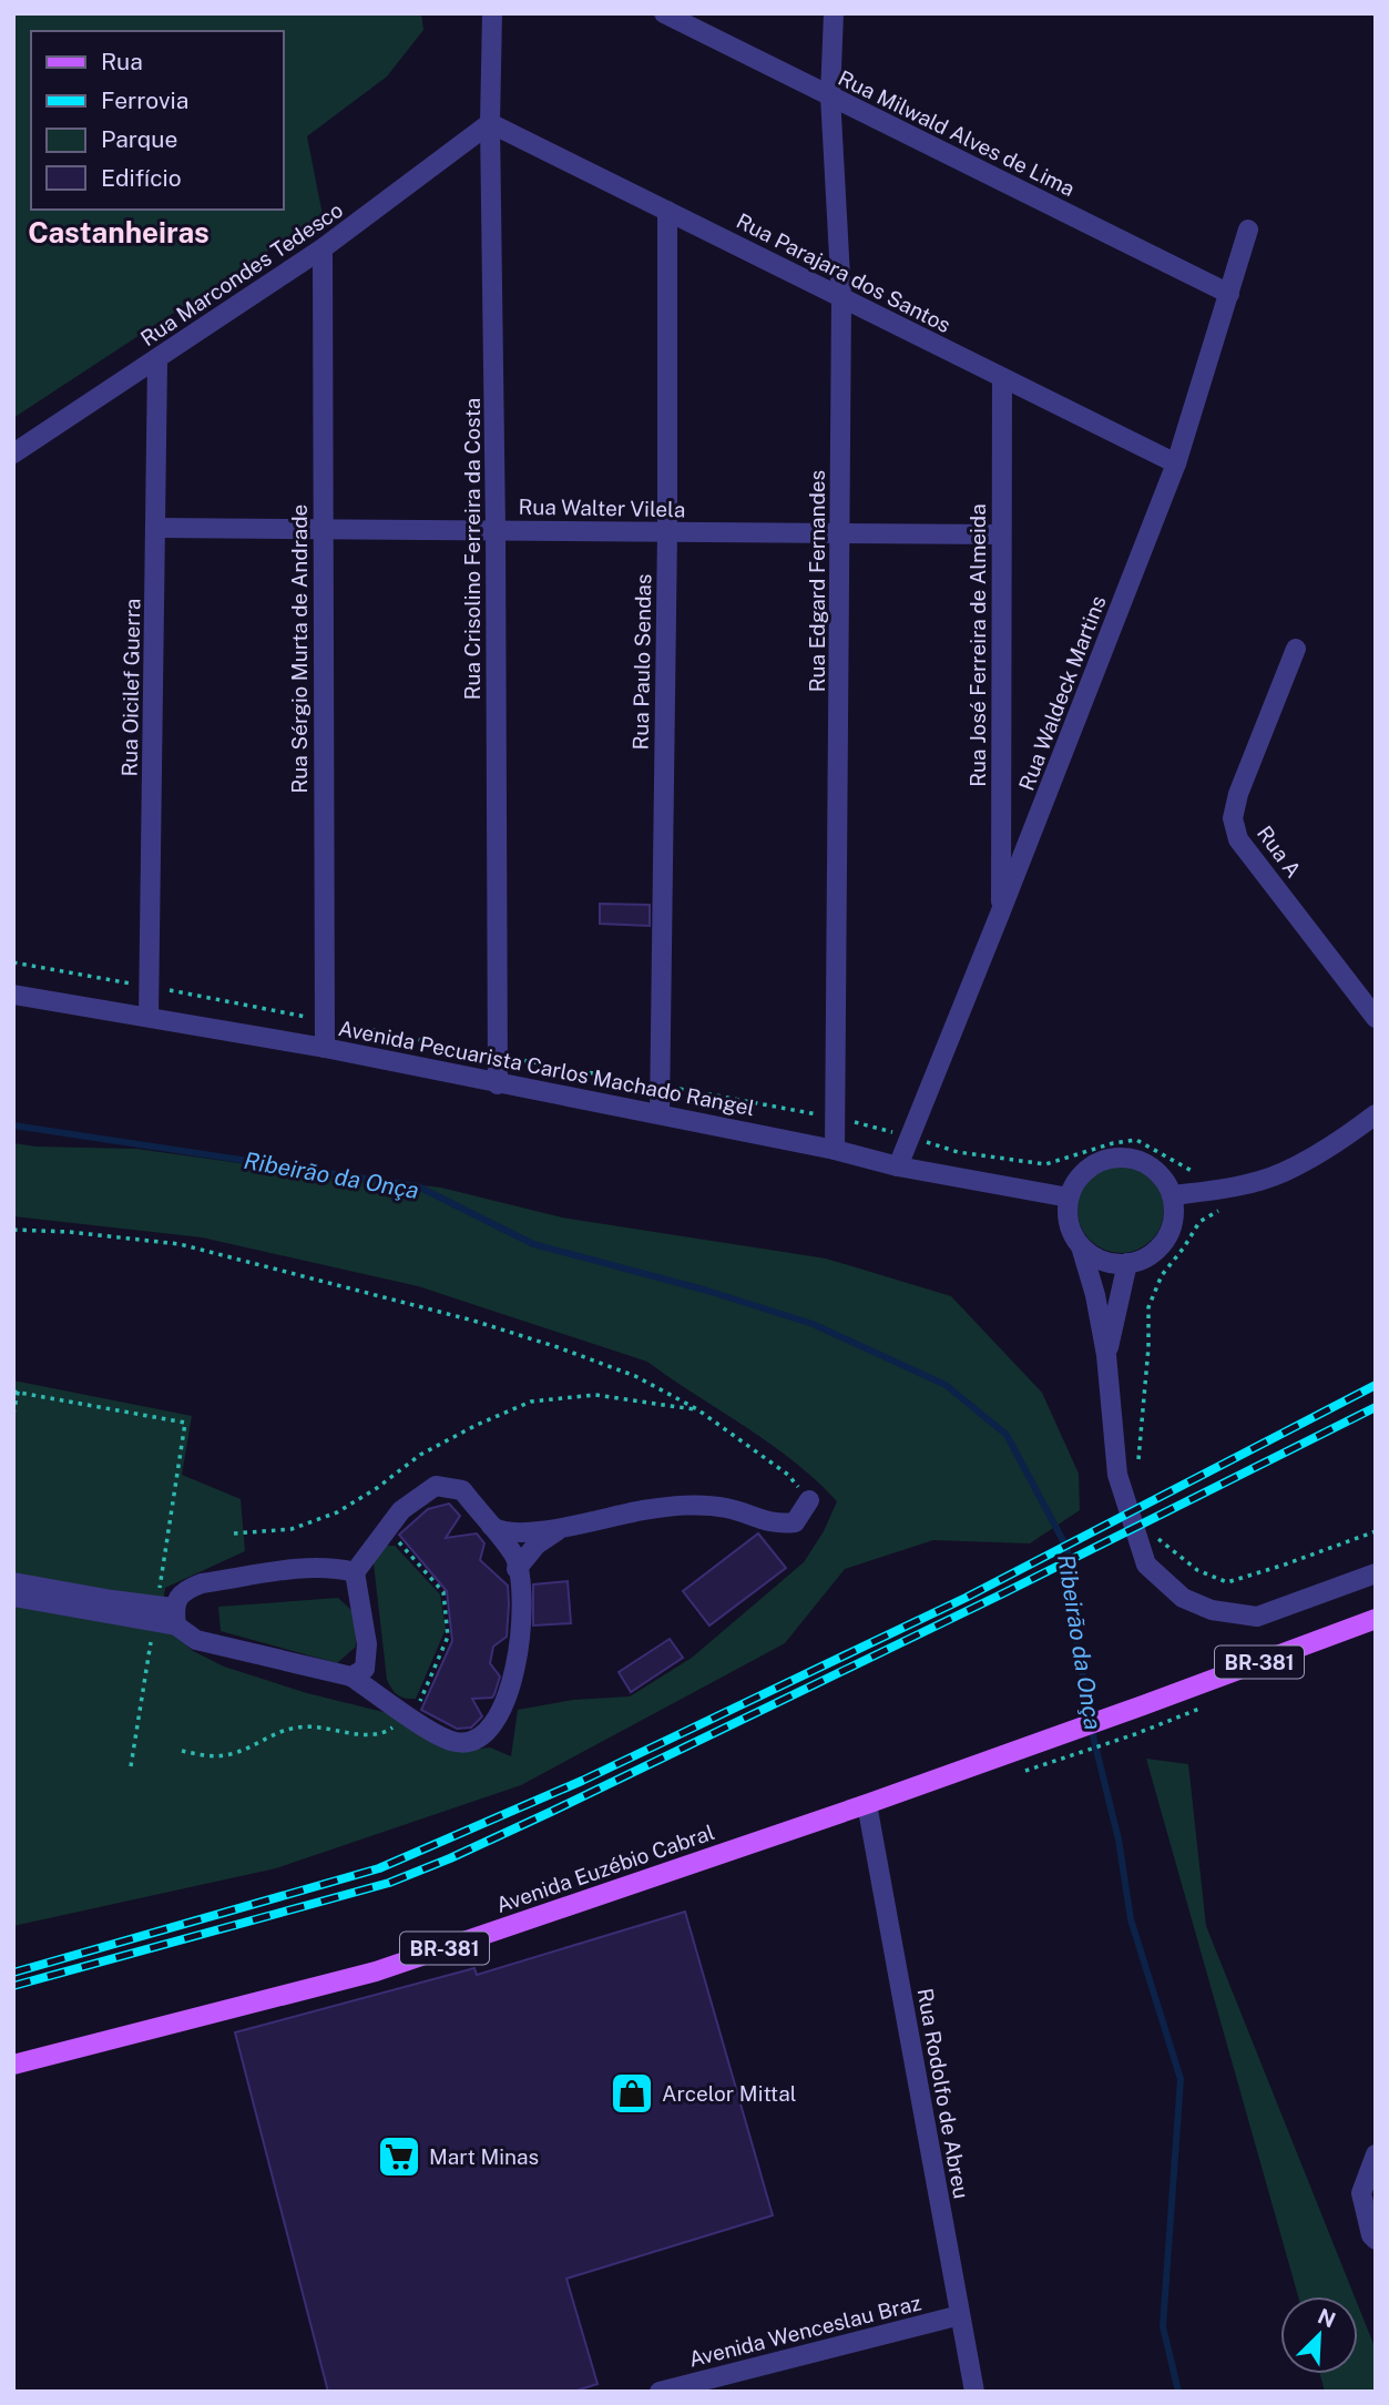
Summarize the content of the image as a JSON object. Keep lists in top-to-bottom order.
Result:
{
  "streets": {
    "main road": ["BR-381", "Avenida Euzébio Cabral"],
    "street": [
      "Rua Milwald Alves de Lima",
      "Rua Parajara dos Santos",
      "Rua Marcondes Tedesco",
      "Rua Walter Vilela",
      "Rua Crisolino Ferreira da Costa",
      "Rua Edgard Fernandes",
      "Rua José Ferreira de Almeida",
      "Rua Sérgio Murta de Andrade",
      "Rua Paulo Sendas",
      "Rua Oicilef Guerra",
      "Rua Waldeck Martins",
      "Rua A",
      "Avenida Pecuarista Carlos Machado Rangel",
      "Rua Rodolfo de Abreu",
      "Avenida Wenceslau Braz"
    ]
  },
  "crossings": [
    ["Rua Milwald Alves de Lima", "Rua Edgard Fernandes"],
    ["Rua Milwald Alves de Lima", "Rua Waldeck Martins"],
    ["Rua Parajara dos Santos", "Rua Marcondes Tedesco"],
    ["Rua Parajara dos Santos", "Rua Crisolino Ferreira da Costa"],
    ["Rua Parajara dos Santos", "Rua Edgard Fernandes"],
    ["Rua Parajara dos Santos", "Rua José Ferreira de Almeida"],
    ["Rua Parajara dos Santos", "Rua Paulo Sendas"],
    ["Rua Parajara dos Santos", "Rua Waldeck Martins"],
    ["Rua Marcondes Tedesco", "Rua Crisolino Ferreira da Costa"],
    ["Rua Marcondes Tedesco", "Rua Sérgio Murta de Andrade"],
    ["Rua Marcondes Tedesco", "Rua Oicilef Guerra"],
    ["Rua Walter Vilela", "Rua Crisolino Ferreira da Costa"],
    ["Rua Walter Vilela", "Rua Edgard Fernandes"],
    ["Rua Walter Vilela", "Rua José Ferreira de Almeida"],
    ["Rua Walter Vilela", "Rua Sérgio Murta de Andrade"],
    ["Rua Walter Vilela", "Rua Paulo Sendas"],
    ["Rua Walter Vilela", "Rua Oicilef Guerra"],
    ["Rua Crisolino Ferreira da Costa", "Avenida Pecuarista Carlos Machado Rangel"],
    ["Rua Edgard Fernandes", "Avenida Pecuarista Carlos Machado Rangel"],
    ["Rua José Ferreira de Almeida", "Rua Waldeck Martins"],
    ["Rua Sérgio Murta de Andrade", "Avenida Pecuarista Carlos Machado Rangel"],
    ["Rua Paulo Sendas", "Avenida Pecuarista Carlos Machado Rangel"],
    ["Rua Oicilef Guerra", "Avenida Pecuarista Carlos Machado Rangel"],
    ["Rua Waldeck Martins", "Avenida Pecuarista Carlos Machado Rangel"],
    ["Avenida Euzébio Cabral", "Rua Rodolfo de Abreu"],
    ["Rua Rodolfo de Abreu", "Avenida Wenceslau Braz"]
  ],
  "districts": ["Castanheiras"],
  "water": ["Ribeirão da Onça"],
  "places": {
    "shop": ["Arcelor Mittal"],
    "supermarket": ["Mart Minas"]
  },
  "legend": [
    "Rua",
    "Ferrovia",
    "Parque",
    "Edifício"
  ],
  "north": "top right"
}
